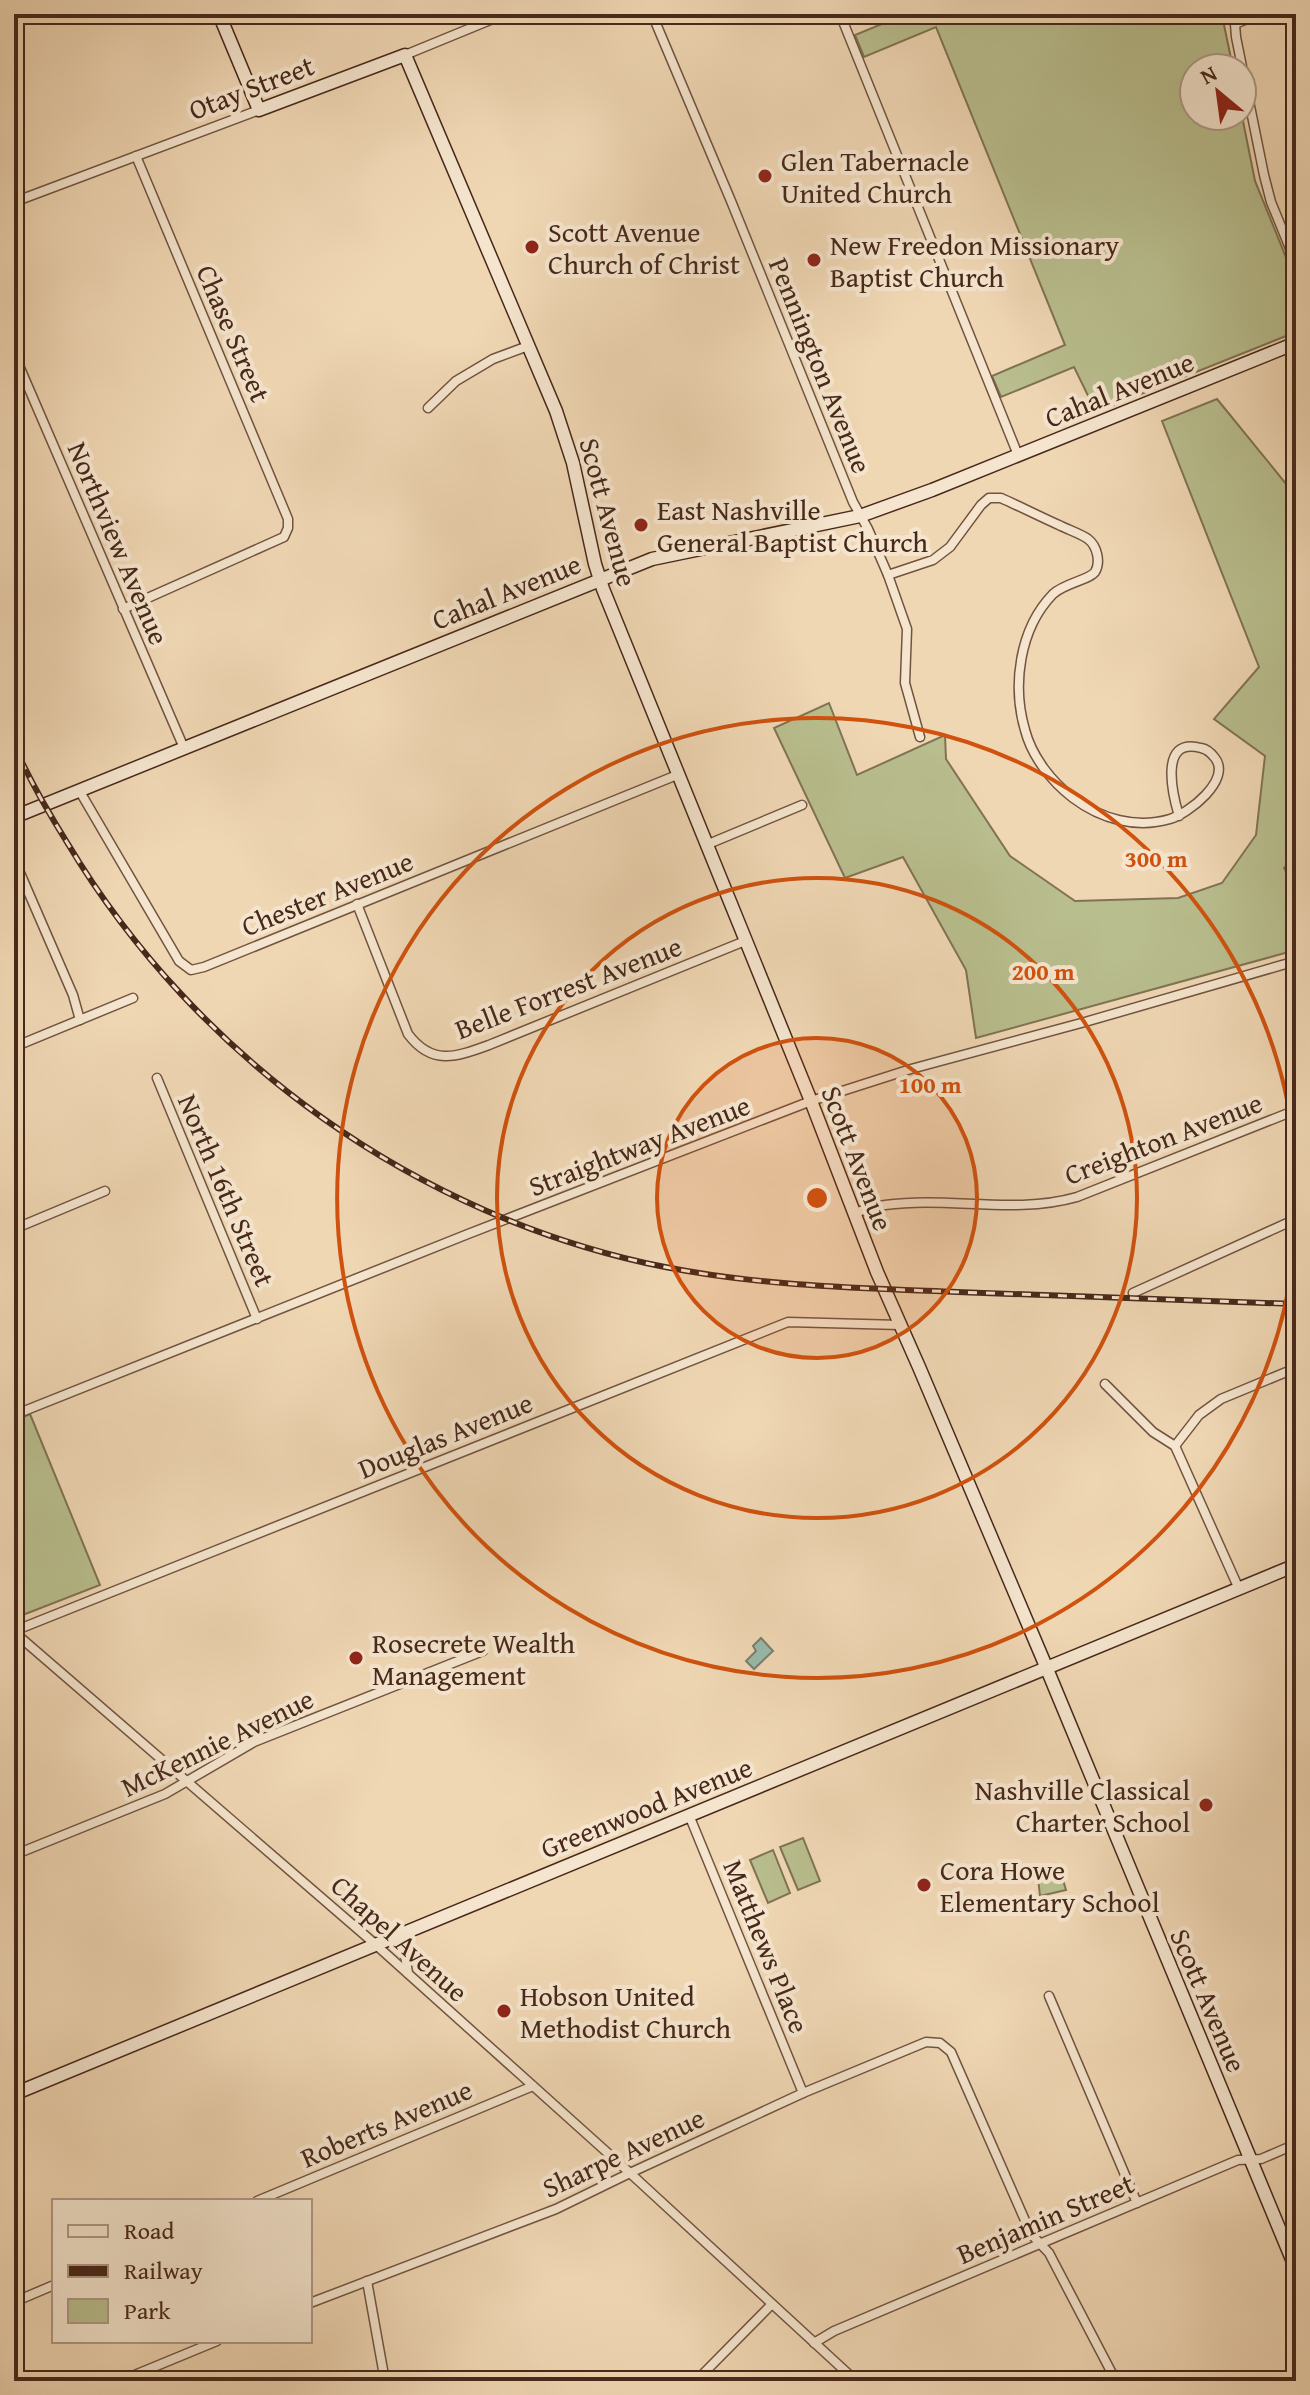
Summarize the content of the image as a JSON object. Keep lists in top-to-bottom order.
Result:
{
  "streets": {
    "street": [
      "Otay Street",
      "Chase Street",
      "Pennington Avenue",
      "Cahal Avenue",
      "Scott Avenue",
      "Northview Avenue",
      "Chester Avenue",
      "Belle Forrest Avenue",
      "Creighton Avenue",
      "Straightway Avenue",
      "North 16th Street",
      "Douglas Avenue",
      "McKennie Avenue",
      "Greenwood Avenue",
      "Chapel Avenue",
      "Matthews Place",
      "Roberts Avenue",
      "Sharpe Avenue",
      "Benjamin Street"
    ]
  },
  "crossings": [
    ["Otay Street", "Chase Street"],
    ["Otay Street", "Scott Avenue"],
    ["Chase Street", "Northview Avenue"],
    ["Pennington Avenue", "Cahal Avenue"],
    ["Cahal Avenue", "Scott Avenue"],
    ["Cahal Avenue", "Northview Avenue"],
    ["Cahal Avenue", "Chester Avenue"],
    ["Scott Avenue", "Chester Avenue"],
    ["Scott Avenue", "Belle Forrest Avenue"],
    ["Scott Avenue", "Creighton Avenue"],
    ["Scott Avenue", "Straightway Avenue"],
    ["Scott Avenue", "Douglas Avenue"],
    ["Scott Avenue", "Greenwood Avenue"],
    ["Scott Avenue", "Benjamin Street"],
    ["Chester Avenue", "Belle Forrest Avenue"],
    ["Straightway Avenue", "North 16th Street"],
    ["Douglas Avenue", "Chapel Avenue"],
    ["McKennie Avenue", "Chapel Avenue"],
    ["Greenwood Avenue", "Chapel Avenue"],
    ["Greenwood Avenue", "Matthews Place"],
    ["Chapel Avenue", "Roberts Avenue"],
    ["Chapel Avenue", "Sharpe Avenue"],
    ["Chapel Avenue", "Benjamin Street"],
    ["Matthews Place", "Sharpe Avenue"],
    ["Sharpe Avenue", "Benjamin Street"]
  ],
  "places": [
    "Glen Tabernacle United Church",
    "Scott Avenue Church of Christ",
    "New Freedon Missionary Baptist Church",
    "East Nashville General Baptist Church",
    "Rosecrete Wealth Management",
    "Nashville Classical Charter School",
    "Cora Howe Elementary School",
    "Hobson United Methodist Church"
  ],
  "legend": ["Road", "Railway", "Park"],
  "north": "top left",
  "rings": ["300 m", "200 m", "100 m"]
}
